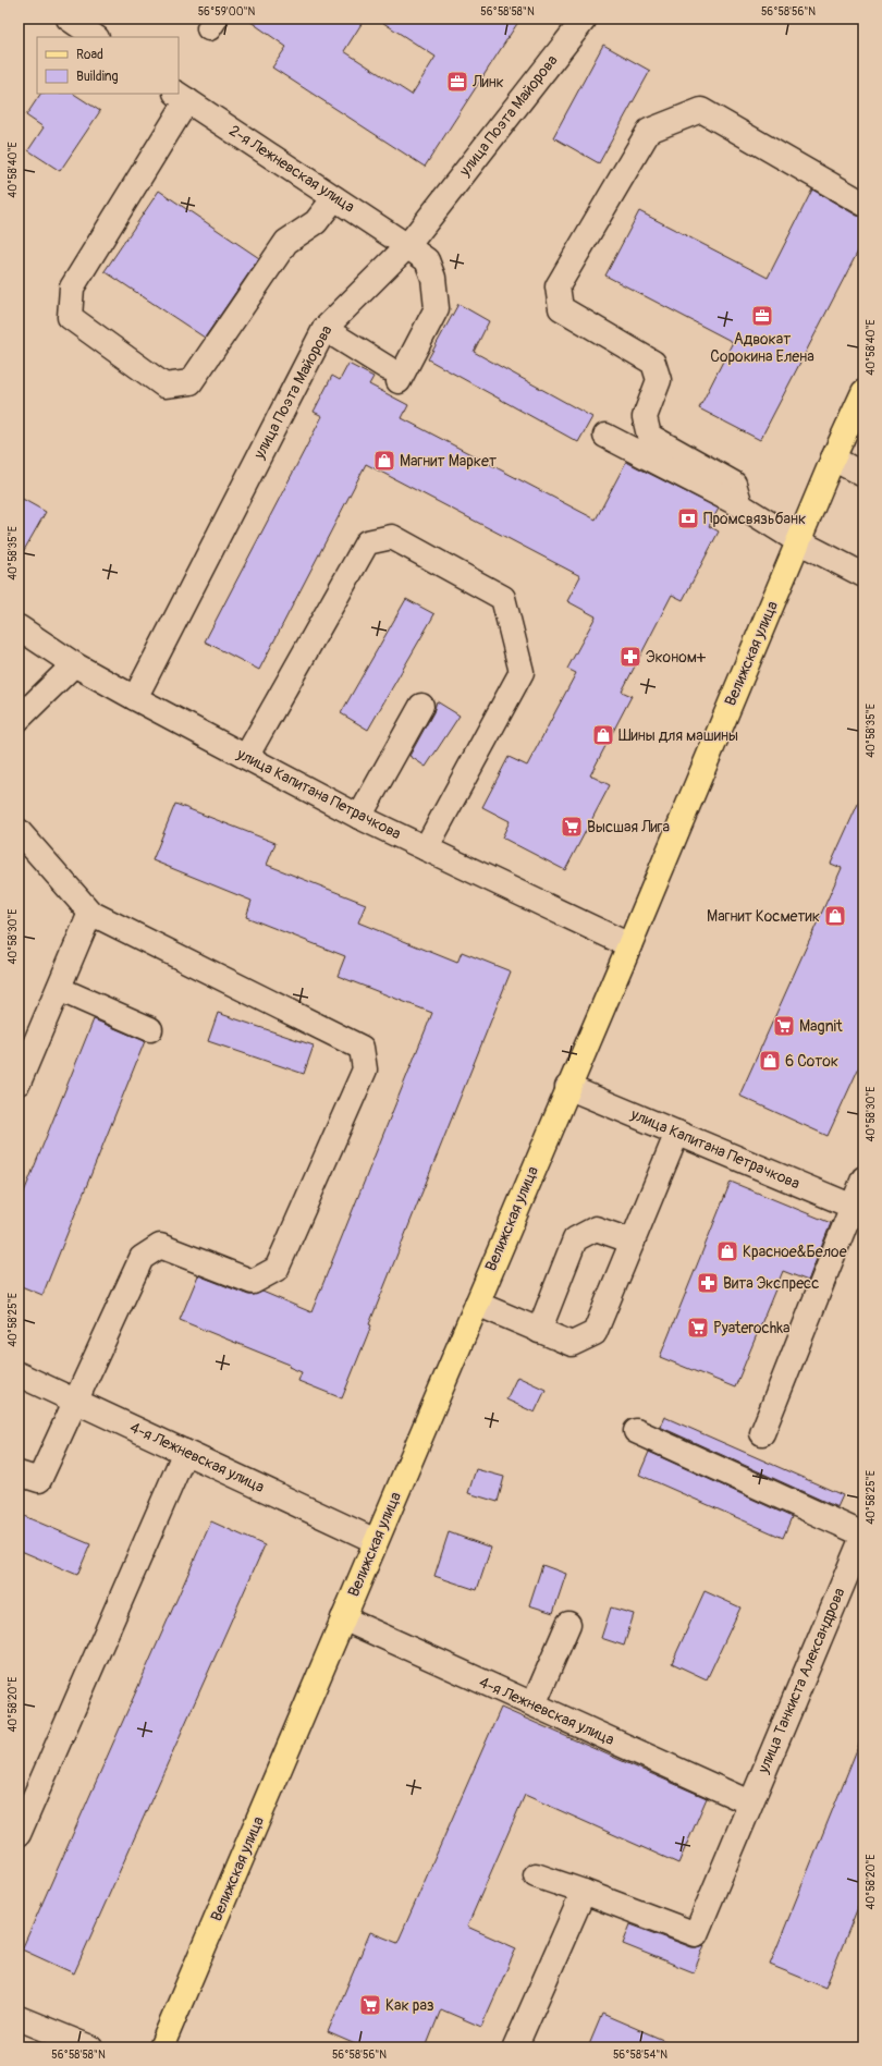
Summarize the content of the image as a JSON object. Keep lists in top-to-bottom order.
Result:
{
  "streets": {
    "main road": ["Велижская улица"],
    "street": [
      "улица Поэта Майорова",
      "2-я Лежневская улица",
      "улица Капитана Петрачкова",
      "4-я Лежневская улица",
      "улица Танкиста Александрова"
    ]
  },
  "crossings": [
    ["улица Поэта Майорова", "2-я Лежневская улица"],
    ["улица Поэта Майорова", "улица Капитана Петрачкова"],
    ["Велижская улица", "улица Капитана Петрачкова"],
    ["Велижская улица", "4-я Лежневская улица"],
    ["4-я Лежневская улица", "улица Танкиста Александрова"]
  ],
  "places": {
    "office": ["Линк", "Адвокат Сорокина Елена"],
    "shop": [
      "Магнит Маркет",
      "Шины для машины",
      "Магнит Косметик",
      "6 Соток",
      "Красное&Белое"
    ],
    "bank": ["Промсвязьбанк"],
    "pharmacy": ["Эконом+", "Вита Экспресс"],
    "supermarket": [
      "Высшая Лига",
      "Magnit",
      "Pyaterochka",
      "Как раз"
    ]
  },
  "legend": ["Road", "Building"],
  "coordinates": [
    "56°59'00\"N",
    "56°58'58\"N",
    "56°58'56\"N",
    "40°58'40\"E",
    "40°58'35\"E",
    "40°58'30\"E",
    "40°58'25\"E",
    "40°58'20\"E",
    "56°58'54\"N"
  ]
}
